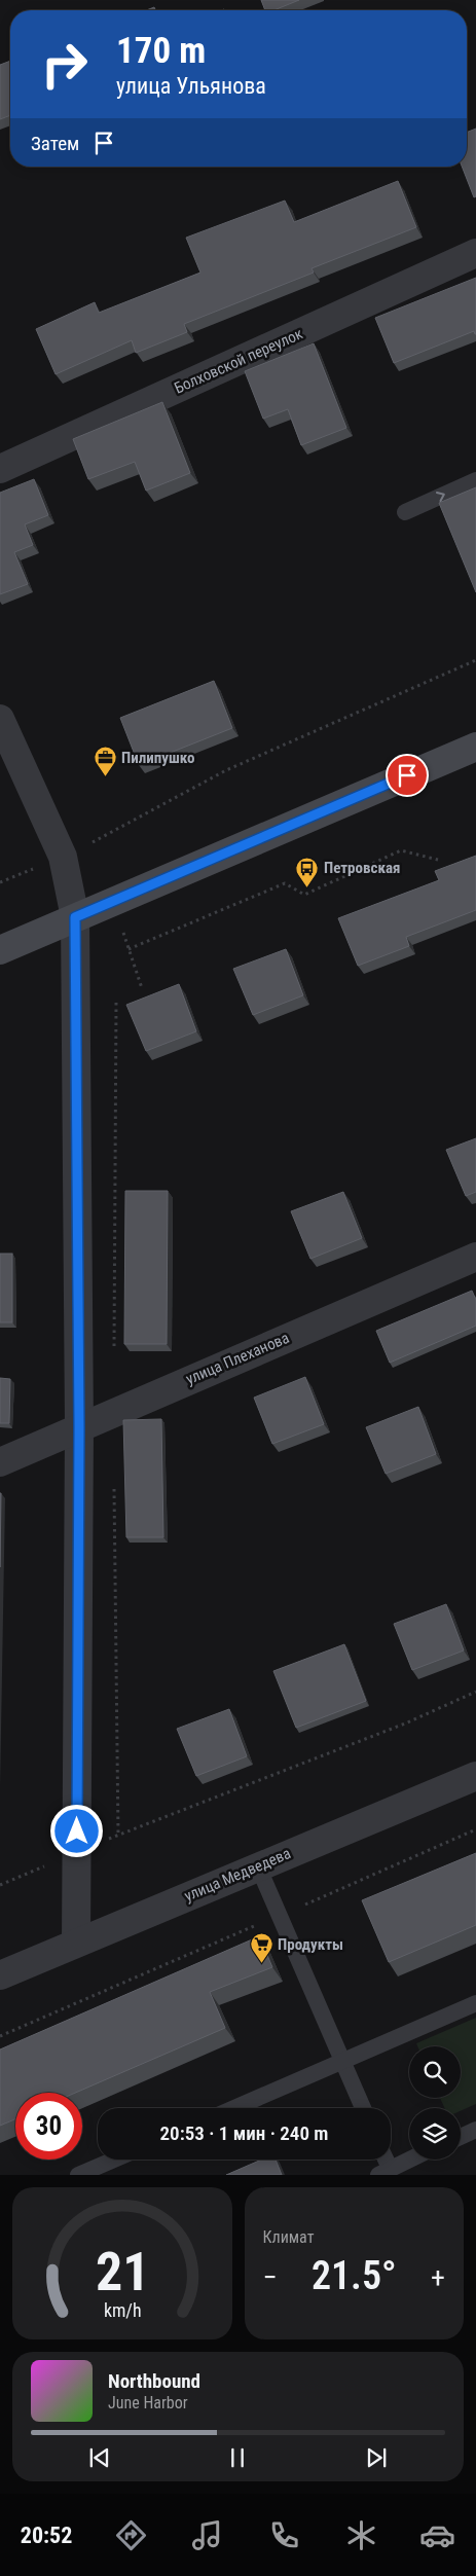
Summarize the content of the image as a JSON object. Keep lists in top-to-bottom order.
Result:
{
  "streets": {
    "street": ["Болховской переулок", "улица Плеханова", "улица Медведева"]
  },
  "places": {
    "office": ["Пилипушко"],
    "bus stop": ["Петровская"],
    "supermarket": ["Продукты"]
  },
  "page": {
    "turn": ["170 m", "улица Ульянова"],
    "then": "Затем",
    "limit": "30",
    "trip": "20:53 · 1 мин · 240 m",
    "tile": "Климат",
    "heat": ["−", "21.5°", "+"],
    "song": ["Northbound", "June Harbor"],
    "tabs": "20:52",
    "gauge": ["21", "km/h"]
  }
}
